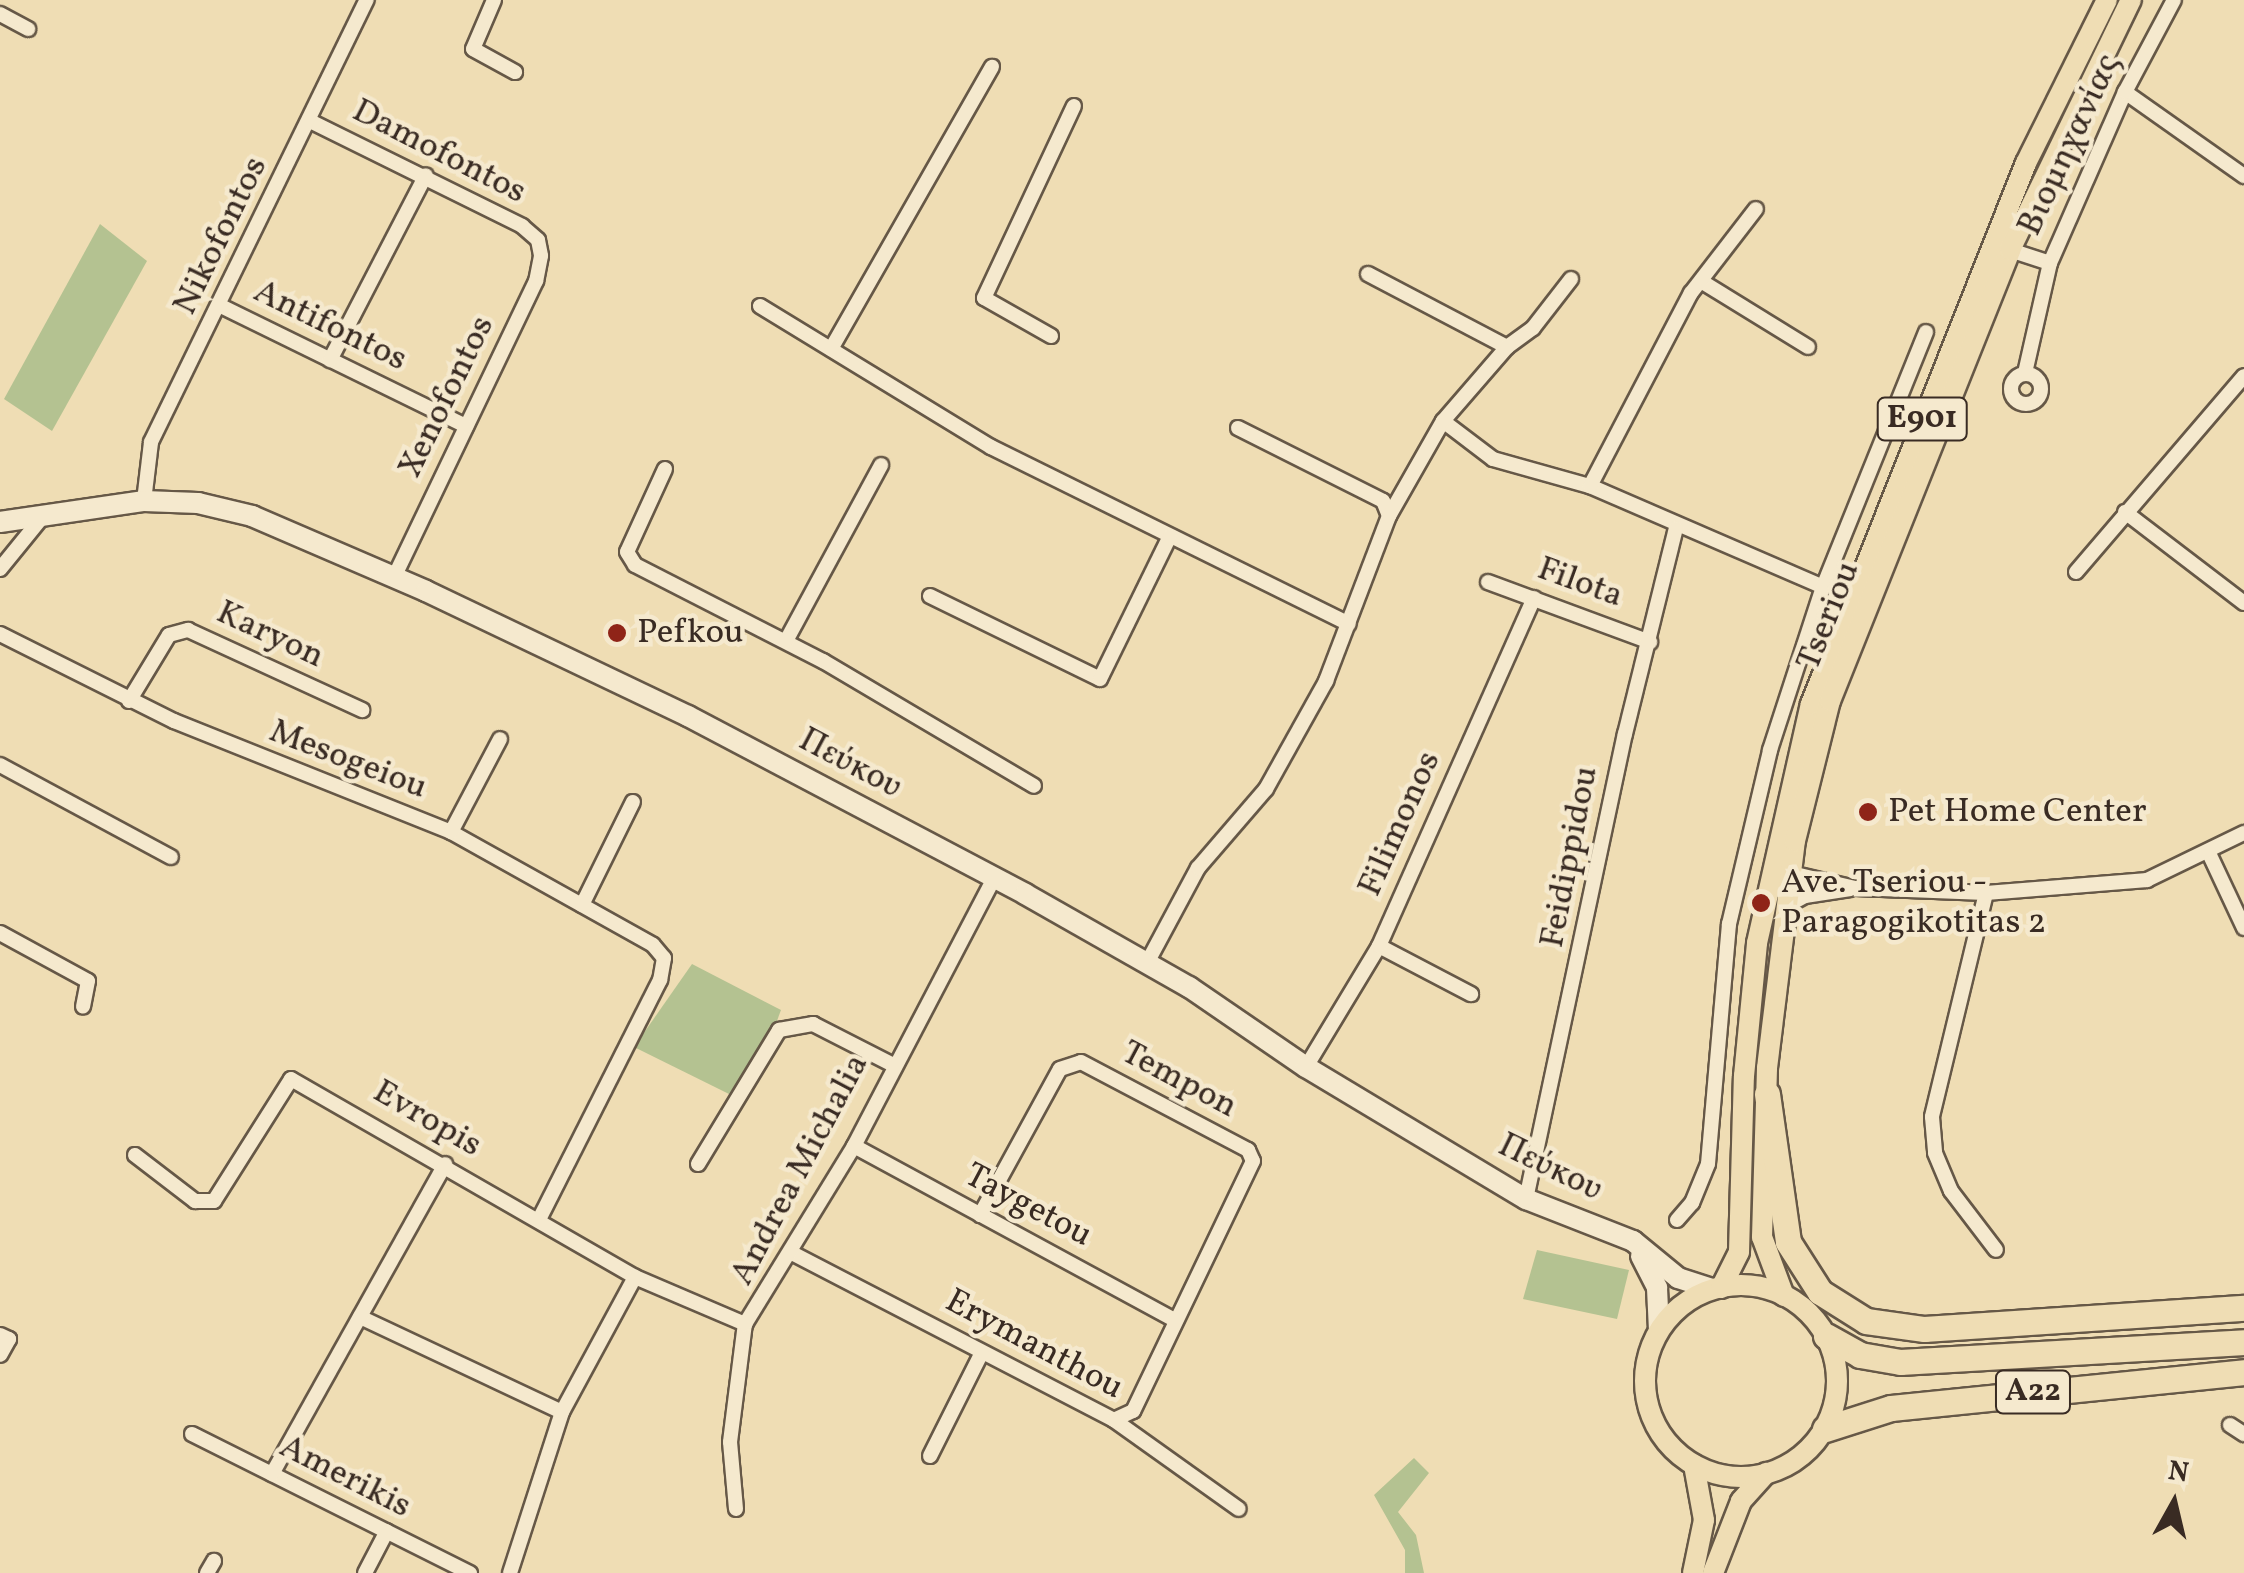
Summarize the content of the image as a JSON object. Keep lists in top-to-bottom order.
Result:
{
  "streets": {
    "highway": ["A22"],
    "main road": ["E901", "Tseriou", "Πεύκου"],
    "street": [
      "Βιομηχανίας",
      "Damofontos",
      "Nikofontos",
      "Antifontos",
      "Xenofontos",
      "Filota",
      "Karyon",
      "Mesogeiou",
      "Filimonos",
      "Feidippidou",
      "Tempon",
      "Evropis",
      "Andrea Michalia",
      "Taygetou",
      "Erymanthou",
      "Amerikis"
    ]
  },
  "crossings": [
    ["Βιομηχανίας", "Tseriou"],
    ["Damofontos", "Nikofontos"],
    ["Damofontos", "Xenofontos"],
    ["Nikofontos", "Antifontos"],
    ["Nikofontos", "Πεύκου"],
    ["Antifontos", "Xenofontos"],
    ["Xenofontos", "Πεύκου"],
    ["Filota", "Filimonos"],
    ["Filota", "Feidippidou"],
    ["Tseriou", "Πεύκου"],
    ["Tseriou", "A22"],
    ["Karyon", "Mesogeiou"],
    ["Mesogeiou", "Evropis"],
    ["Πεύκου", "Filimonos"],
    ["Πεύκου", "Feidippidou"],
    ["Πεύκου", "Andrea Michalia"],
    ["Πεύκου", "A22"],
    ["Tempon", "Taygetou"],
    ["Tempon", "Erymanthou"],
    ["Evropis", "Andrea Michalia"],
    ["Andrea Michalia", "Taygetou"],
    ["Andrea Michalia", "Erymanthou"]
  ],
  "places": ["Pefkou", "Pet Home Center", "Ave. Tseriou - Paragogikotitas 2"],
  "north": "top"
}
